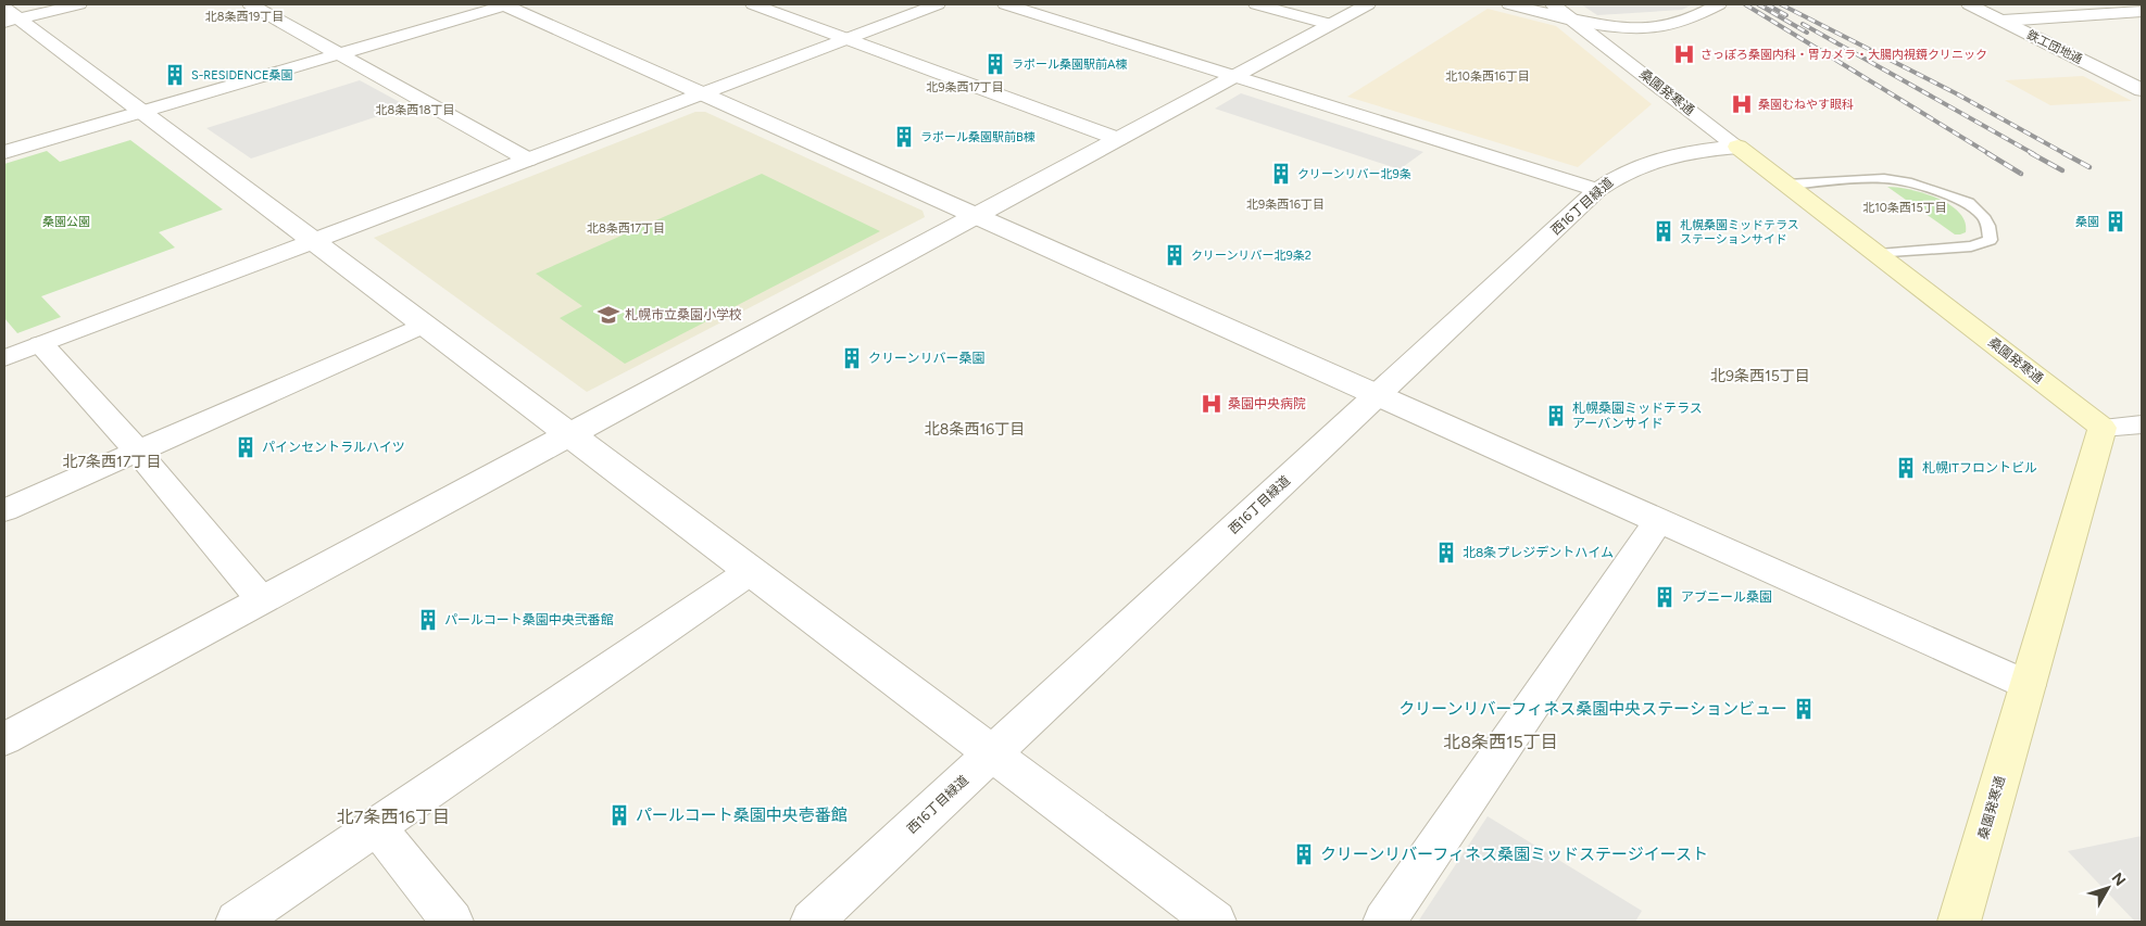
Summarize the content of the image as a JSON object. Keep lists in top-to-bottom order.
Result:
{
  "streets": {
    "main road": ["桑園発寒通"],
    "street": ["鉄工団地通", "西16丁目緑道"]
  },
  "crossings": [
    ["桑園発寒通", "西16丁目緑道"]
  ],
  "districts": [
    "北8条西19丁目",
    "北10条西16丁目",
    "北9条西17丁目",
    "北8条西18丁目",
    "北9条西16丁目",
    "北10条西15丁目",
    "北8条西17丁目",
    "北9条西15丁目",
    "北8条西16丁目",
    "北7条西17丁目",
    "北8条西15丁目",
    "北7条西16丁目"
  ],
  "parks": ["桑園公園"],
  "places": {
    "hospital": ["さっぽろ桑園内科・胃カメラ・大腸内視鏡クリニック", "桑園むねやす眼科", "桑園中央病院"],
    "building": [
      "ラポール桑園駅前A棟",
      "S-RESIDENCE桑園",
      "ラポール桑園駅前B棟",
      "クリーンリバー北9条",
      "桑園",
      "札幌桑園ミッドテラス ステーションサイド",
      "クリーンリバー北9条2",
      "クリーンリバー桑園",
      "札幌桑園ミッドテラス アーバンサイド",
      "パインセントラルハイツ",
      "札幌ITフロントビル",
      "北8条プレジデントハイム",
      "アブニール桑園",
      "パールコート桑園中央弐番館",
      "クリーンリバーフィネス桑園中央ステーションビュー",
      "パールコート桑園中央壱番館",
      "クリーンリバーフィネス桑園ミッドステージイースト"
    ],
    "school or university": ["札幌市立桑園小学校"]
  },
  "north": "top right"
}
